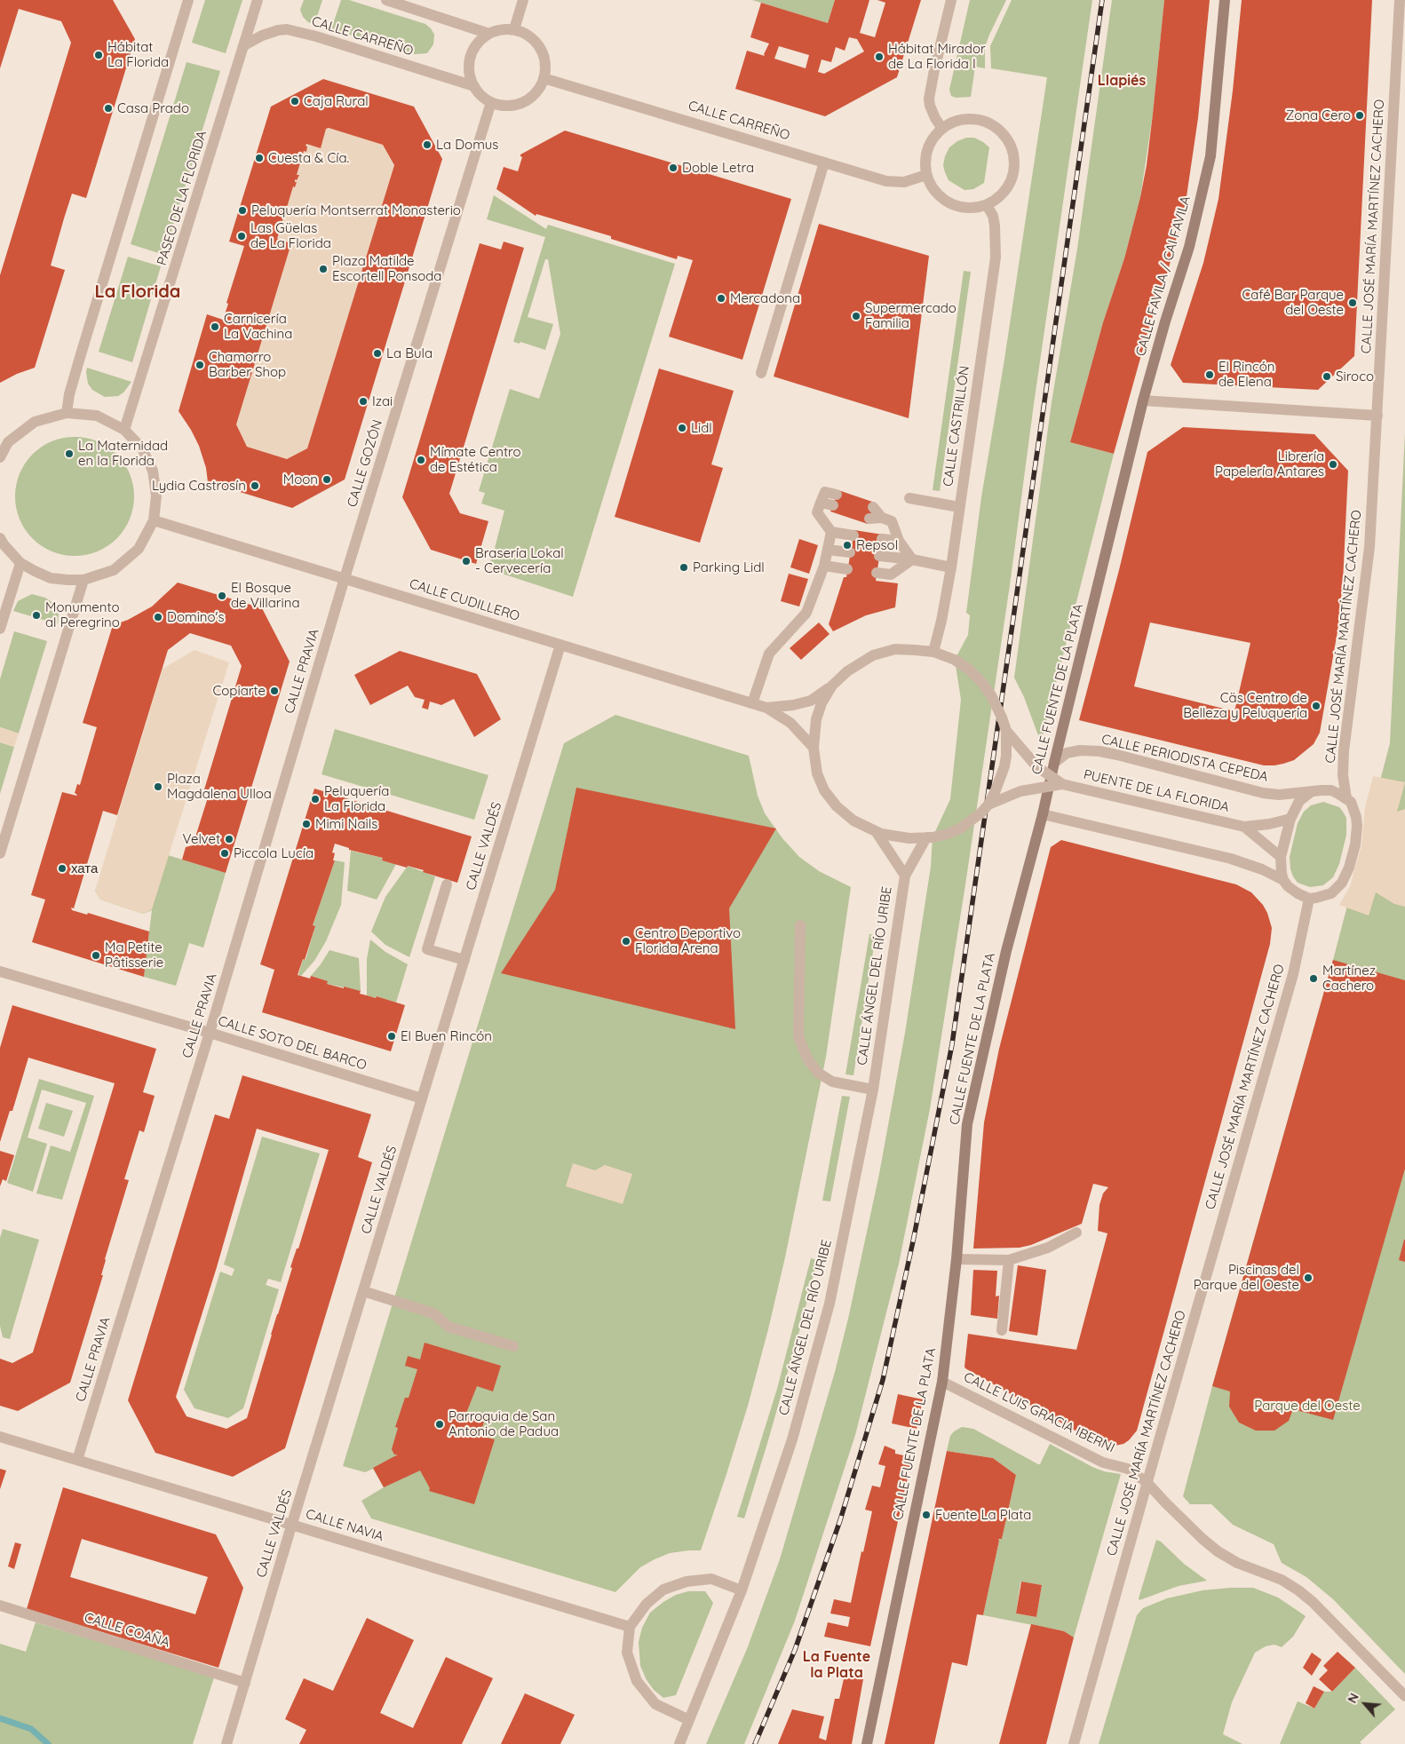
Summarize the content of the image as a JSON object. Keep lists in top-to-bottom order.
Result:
{
  "streets": {
    "main road": ["CALLE FAVILA / CAI FAVILA", "CALLE FUENTE DE LA PLATA"],
    "street": [
      "CALLE CARREÑO",
      "PASEO DE LA FLORIDA",
      "CALLE JOSÉ MARÍA MARTÍNEZ CACHERO",
      "CALLE CASTRILLÓN",
      "CALLE GOZÓN",
      "CALLE CUDILLERO",
      "CALLE PRAVIA",
      "CALLE PERIODISTA CEPEDA",
      "PUENTE DE LA FLORIDA",
      "CALLE VALDÉS",
      "CALLE ÁNGEL DEL RÍO URIBE",
      "CALLE SOTO DEL BARCO",
      "CALLE LUIS GRACIA IBERNI",
      "CALLE NAVIA",
      "CALLE COAÑA"
    ]
  },
  "crossings": [
    ["CALLE CARREÑO", "PASEO DE LA FLORIDA"],
    ["CALLE CARREÑO", "CALLE CASTRILLÓN"],
    ["CALLE CARREÑO", "CALLE GOZÓN"],
    ["CALLE JOSÉ MARÍA MARTÍNEZ CACHERO", "CALLE PERIODISTA CEPEDA"],
    ["CALLE JOSÉ MARÍA MARTÍNEZ CACHERO", "PUENTE DE LA FLORIDA"],
    ["CALLE JOSÉ MARÍA MARTÍNEZ CACHERO", "CALLE LUIS GRACIA IBERNI"],
    ["CALLE FAVILA / CAI FAVILA", "CALLE FUENTE DE LA PLATA"],
    ["CALLE GOZÓN", "CALLE CUDILLERO"],
    ["CALLE GOZÓN", "CALLE PRAVIA"],
    ["CALLE CUDILLERO", "CALLE PRAVIA"],
    ["CALLE CUDILLERO", "CALLE VALDÉS"],
    ["CALLE PRAVIA", "CALLE SOTO DEL BARCO"],
    ["CALLE PRAVIA", "CALLE NAVIA"],
    ["CALLE FUENTE DE LA PLATA", "CALLE PERIODISTA CEPEDA"],
    ["CALLE FUENTE DE LA PLATA", "CALLE LUIS GRACIA IBERNI"],
    ["CALLE PERIODISTA CEPEDA", "PUENTE DE LA FLORIDA"],
    ["CALLE VALDÉS", "CALLE SOTO DEL BARCO"],
    ["CALLE VALDÉS", "CALLE NAVIA"],
    ["CALLE VALDÉS", "CALLE COAÑA"]
  ],
  "districts": ["Llapiés", "La Florida", "La Fuente la Plata"],
  "parks": ["Parque del Oeste"],
  "places": [
    "Hábitat La Florida",
    "Hábitat Mirador de La Florida I",
    "Caja Rural",
    "Casa Prado",
    "Zona Cero",
    "La Domus",
    "Cuesta & Cía.",
    "Doble Letra",
    "Peluquería Montserrat Monasterio",
    "Las Güelas de La Florida",
    "Plaza Matilde Escortell Ponsoda",
    "Mercadona",
    "Café Bar Parque del Oeste",
    "Supermercado Familia",
    "Carnicería La Vachina",
    "La Bula",
    "Chamorro Barber Shop",
    "El Rincón de Elena",
    "Siroco",
    "Izai",
    "Lidl",
    "La Maternidad en la Florida",
    "Mímate Centro de Estética",
    "Librería Papelería Antares",
    "Moon",
    "Lydia Castrosín",
    "Repsol",
    "Brasería Lokal - Cervecería",
    "Parking Lidl",
    "El Bosque de Villarina",
    "Monumento al Peregrino",
    "Domino's",
    "Copiarte",
    "Cäs Centro de Belleza y Peluquería",
    "Plaza Magdalena Ulloa",
    "Peluquería La Florida",
    "Mimi Nails",
    "Velvet",
    "Piccola Lucía",
    "хата",
    "Centro Deportivo Florida Arena",
    "Ma Petite Pâtisserie",
    "Martínez Cachero",
    "El Buen Rincón",
    "Piscinas del Parque del Oeste",
    "Parroquia de San Antonio de Padua",
    "Fuente La Plata"
  ],
  "north": "top left"
}
